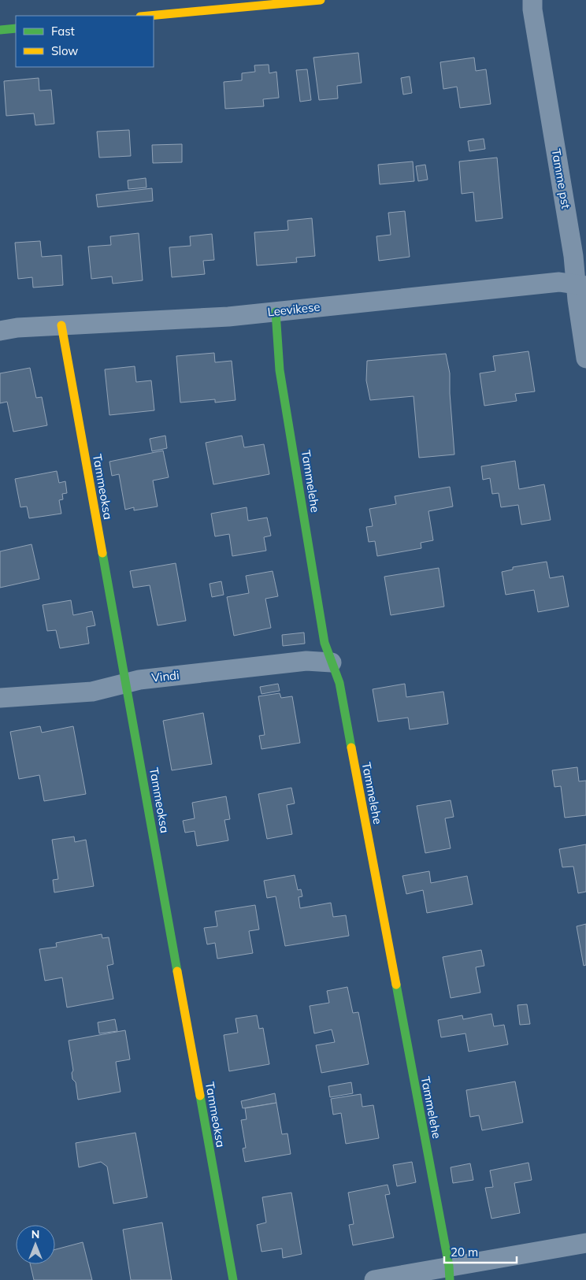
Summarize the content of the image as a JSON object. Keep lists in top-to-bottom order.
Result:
{
  "streets": {
    "street": [
      "Tamme pst",
      "Leevikese",
      "Tammelehe",
      "Tammeoksa",
      "Vindi"
    ]
  },
  "crossings": [
    ["Tamme pst", "Leevikese"],
    ["Leevikese", "Tammelehe"],
    ["Leevikese", "Tammeoksa"],
    ["Tammelehe", "Vindi"],
    ["Tammeoksa", "Vindi"]
  ],
  "legend": ["Fast", "Slow"],
  "scale_bar": "20 m",
  "north": "top"
}
